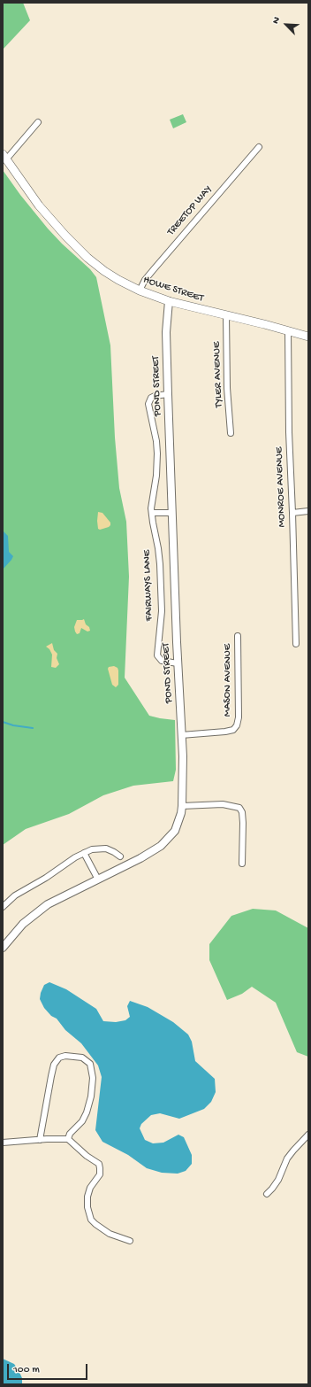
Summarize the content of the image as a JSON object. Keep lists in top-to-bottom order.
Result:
{
  "streets": {
    "main road": ["HOWE STREET"],
    "street": [
      "TREETOP WAY",
      "TYLER AVENUE",
      "POND STREET",
      "MONROE AVENUE",
      "FAIRWAYS LANE",
      "MASON AVENUE"
    ]
  },
  "crossings": [
    ["TREETOP WAY", "HOWE STREET"],
    ["HOWE STREET", "TYLER AVENUE"],
    ["HOWE STREET", "POND STREET"],
    ["HOWE STREET", "MONROE AVENUE"],
    ["POND STREET", "FAIRWAYS LANE"],
    ["POND STREET", "MASON AVENUE"]
  ],
  "scale_bar": "100 m",
  "north": "top left"
}
